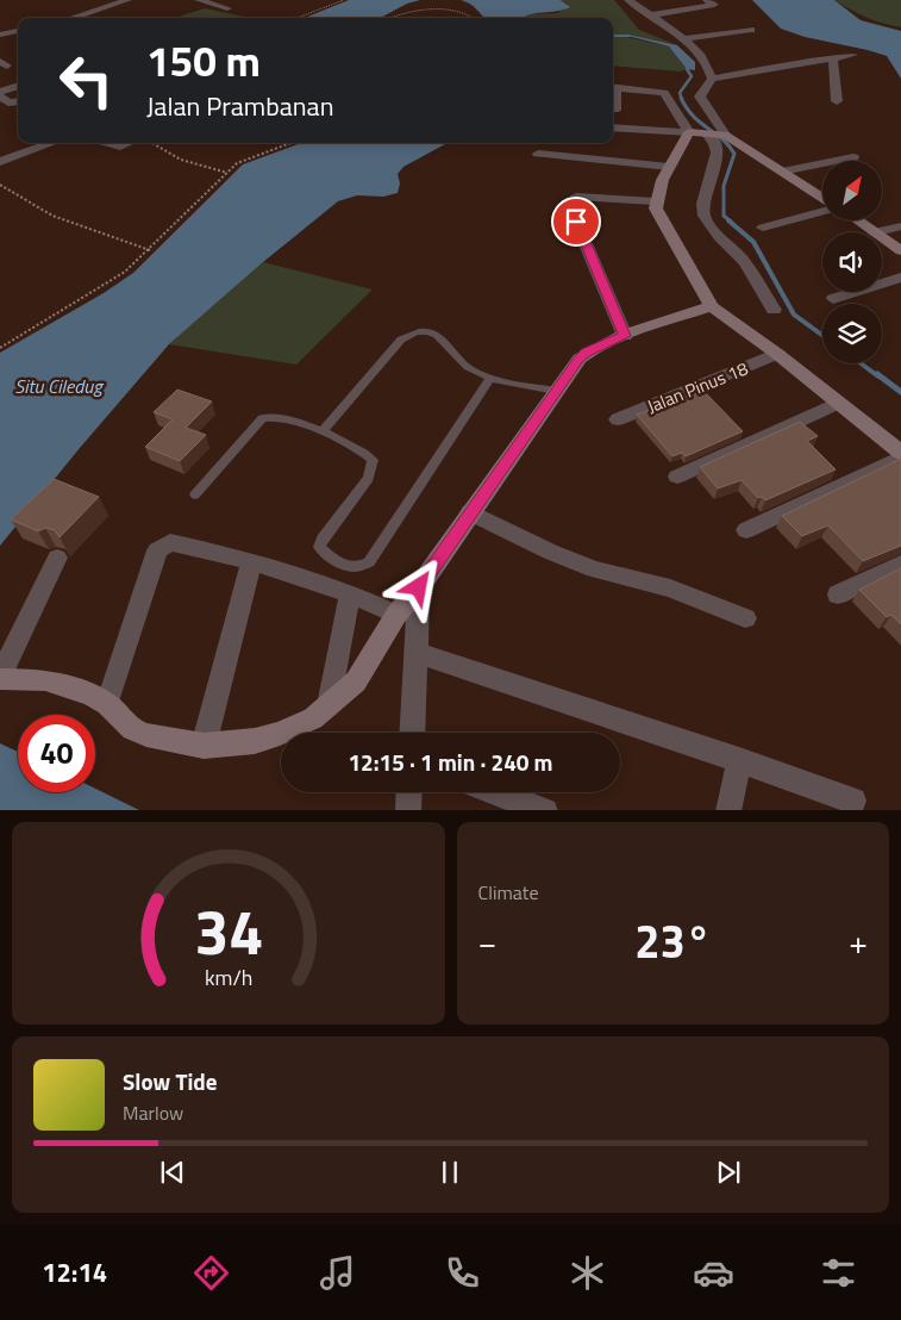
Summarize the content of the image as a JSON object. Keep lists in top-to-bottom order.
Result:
{
  "streets": {
    "street": ["Jalan Pinus 18"]
  },
  "water": ["Situ Ciledug"],
  "north": "top right",
  "page": {
    "turn": ["150 m", "Jalan Prambanan"],
    "limit": "40",
    "trip": "12:15 · 1 min · 240 m",
    "tile": "Climate",
    "heat": ["−", "23°", "+"],
    "song": ["Slow Tide", "Marlow"],
    "tabs": "12:14",
    "gauge": ["34", "km/h"]
  }
}
